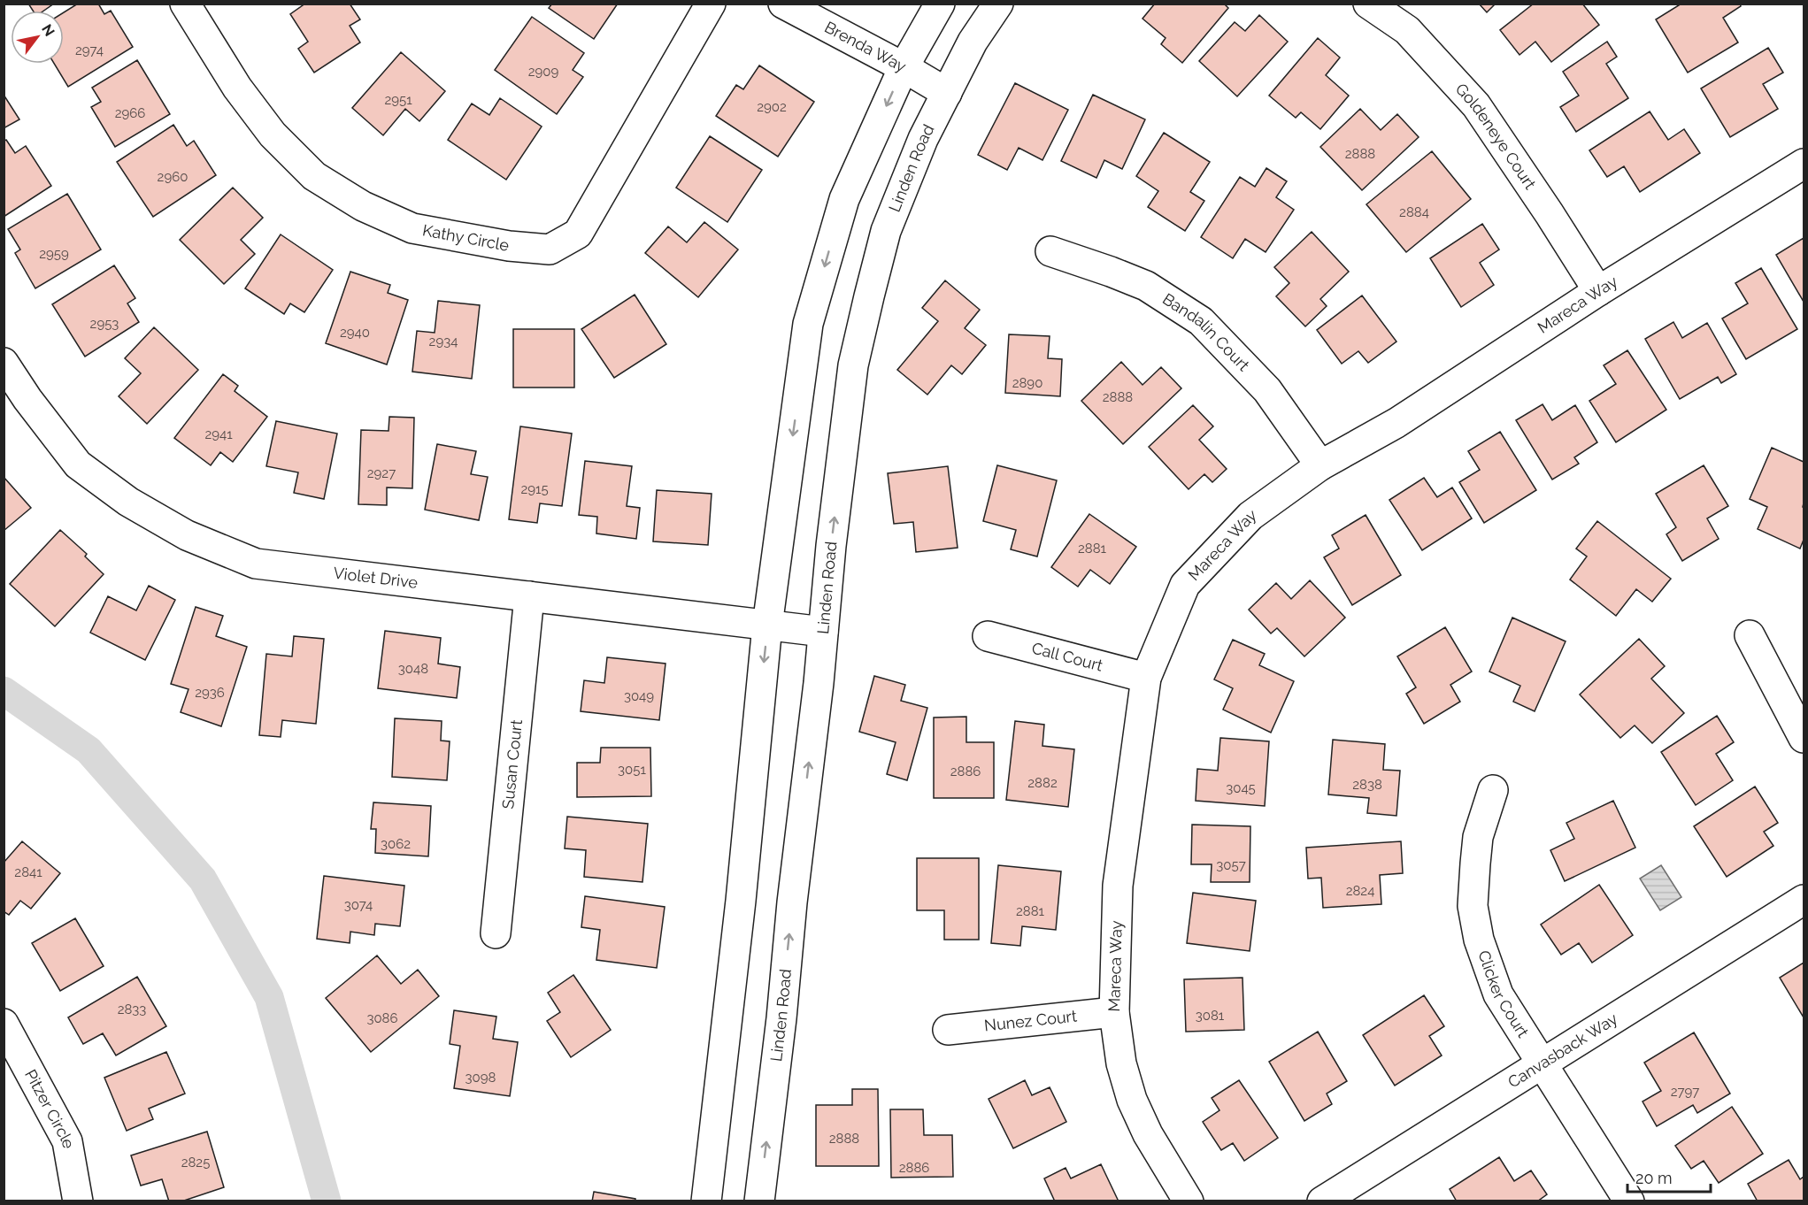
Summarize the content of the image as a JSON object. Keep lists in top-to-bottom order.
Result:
{
  "streets": {
    "street": [
      "Brenda Way",
      "Goldeneye Court",
      "Linden Road",
      "Kathy Circle",
      "Mareca Way",
      "Bandalin Court",
      "Violet Drive",
      "Call Court",
      "Susan Court",
      "Clicker Court",
      "Nunez Court",
      "Canvasback Way",
      "Pitzer Circle"
    ]
  },
  "crossings": [
    ["Brenda Way", "Linden Road"],
    ["Goldeneye Court", "Mareca Way"],
    ["Linden Road", "Violet Drive"],
    ["Mareca Way", "Bandalin Court"],
    ["Mareca Way", "Call Court"],
    ["Mareca Way", "Nunez Court"],
    ["Violet Drive", "Susan Court"],
    ["Clicker Court", "Canvasback Way"]
  ],
  "house_numbers": [
    "2974",
    "2909",
    "2951",
    "2902",
    "2966",
    "2888",
    "2960",
    "2884",
    "2959",
    "2953",
    "2940",
    "2934",
    "2890",
    "2888",
    "2941",
    "2927",
    "2915",
    "2881",
    "3048",
    "2936",
    "3049",
    "3051",
    "2886",
    "2882",
    "2838",
    "3045",
    "3062",
    "3057",
    "2841",
    "2824",
    "3074",
    "2881",
    "2833",
    "3081",
    "3086",
    "3098",
    "2797",
    "2888",
    "2825",
    "2886"
  ],
  "scale_bar": "20 m",
  "north": "top right"
}
